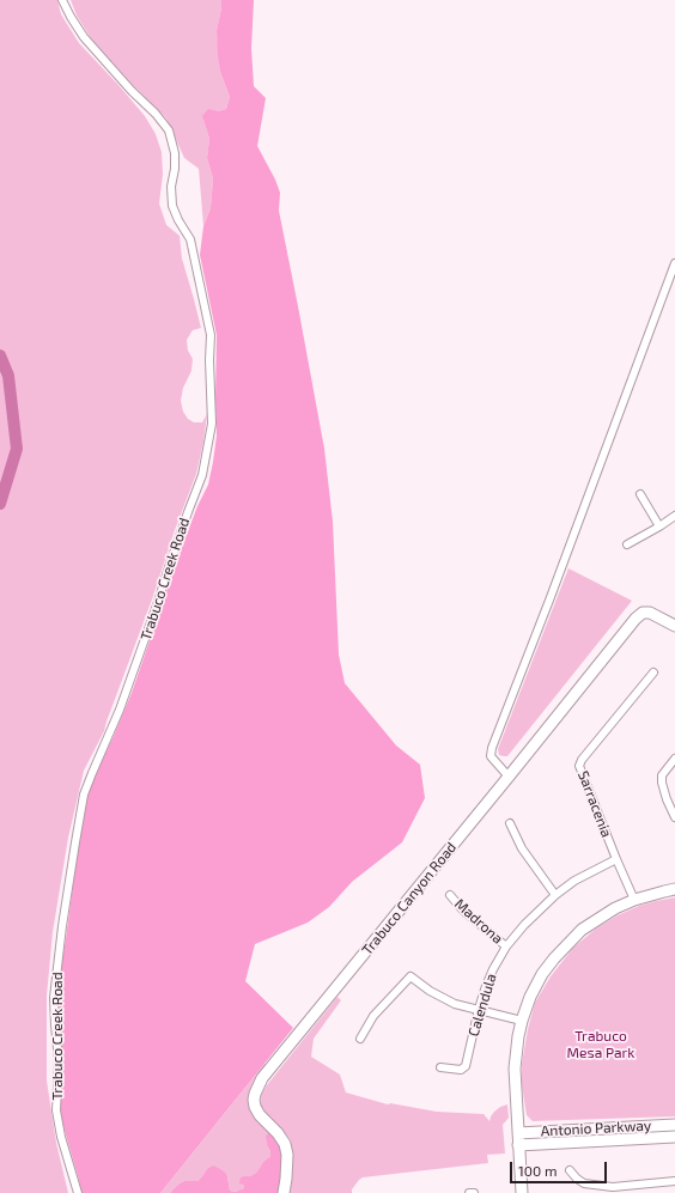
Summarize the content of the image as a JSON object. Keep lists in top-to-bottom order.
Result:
{
  "streets": {
    "main road": ["Trabuco Canyon Road", "Antonio Parkway"],
    "street": [
      "Trabuco Creek Road",
      "Sarracenia",
      "Madrona",
      "Calendula"
    ]
  },
  "crossings": [
    ["Sarracenia", "Calendula"],
    ["Madrona", "Calendula"]
  ],
  "parks": ["Trabuco Mesa Park"],
  "scale_bar": "100 m"
}
